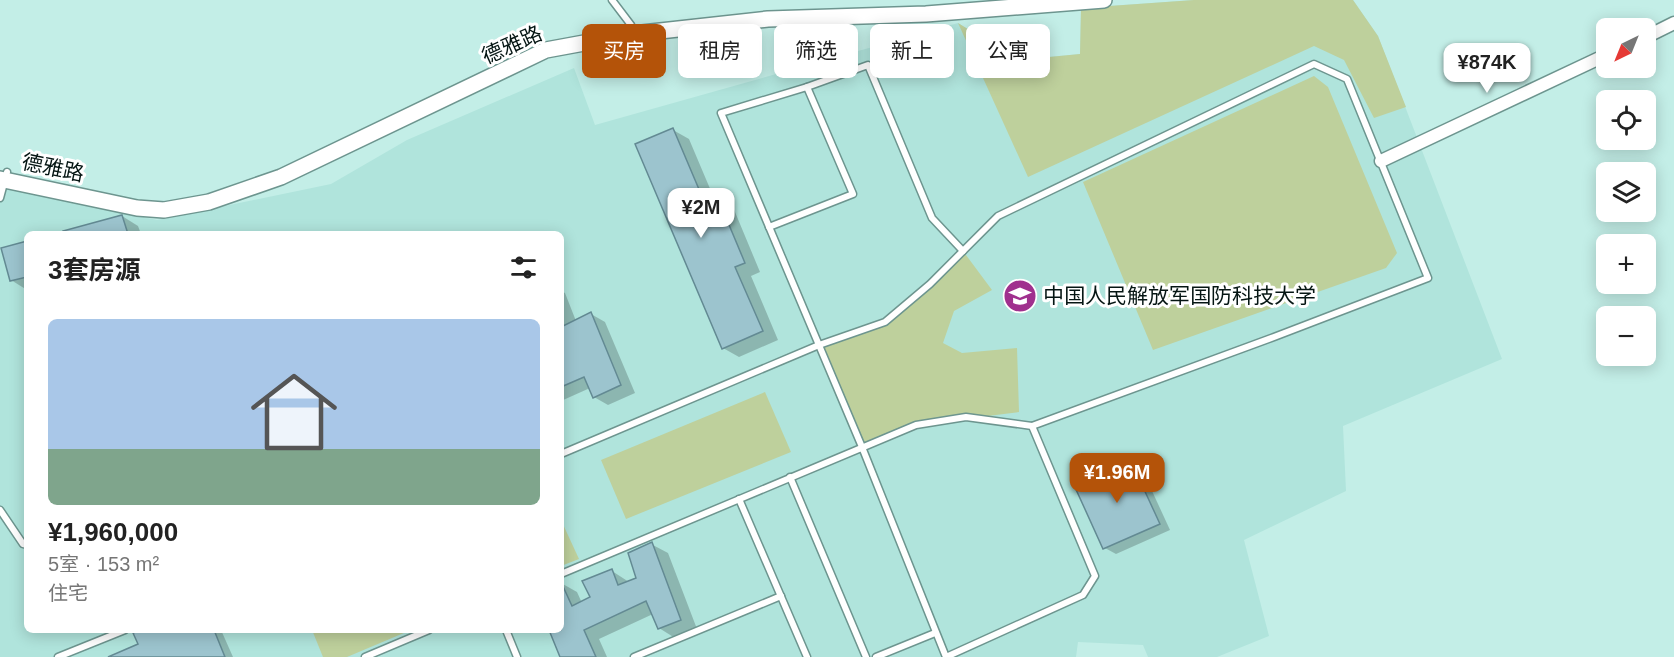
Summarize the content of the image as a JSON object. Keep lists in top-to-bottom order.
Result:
{
  "streets": {
    "street": ["德雅路"]
  },
  "places": {
    "school or university": ["中国人民解放军国防科技大学"]
  },
  "north": "bottom left",
  "page": {
    "map_buttons": ["+", "−"],
    "chip": [
      "买房",
      "租房",
      "筛选",
      "新上",
      "公寓"
    ],
    "price": ["¥874K", "¥2M", "¥1.96M"],
    "heading": "3套房源",
    "list": [
      {
        "name": "¥1,960,000",
        "note": "5室 · 153 m² · 住宅"
      }
    ]
  }
}
